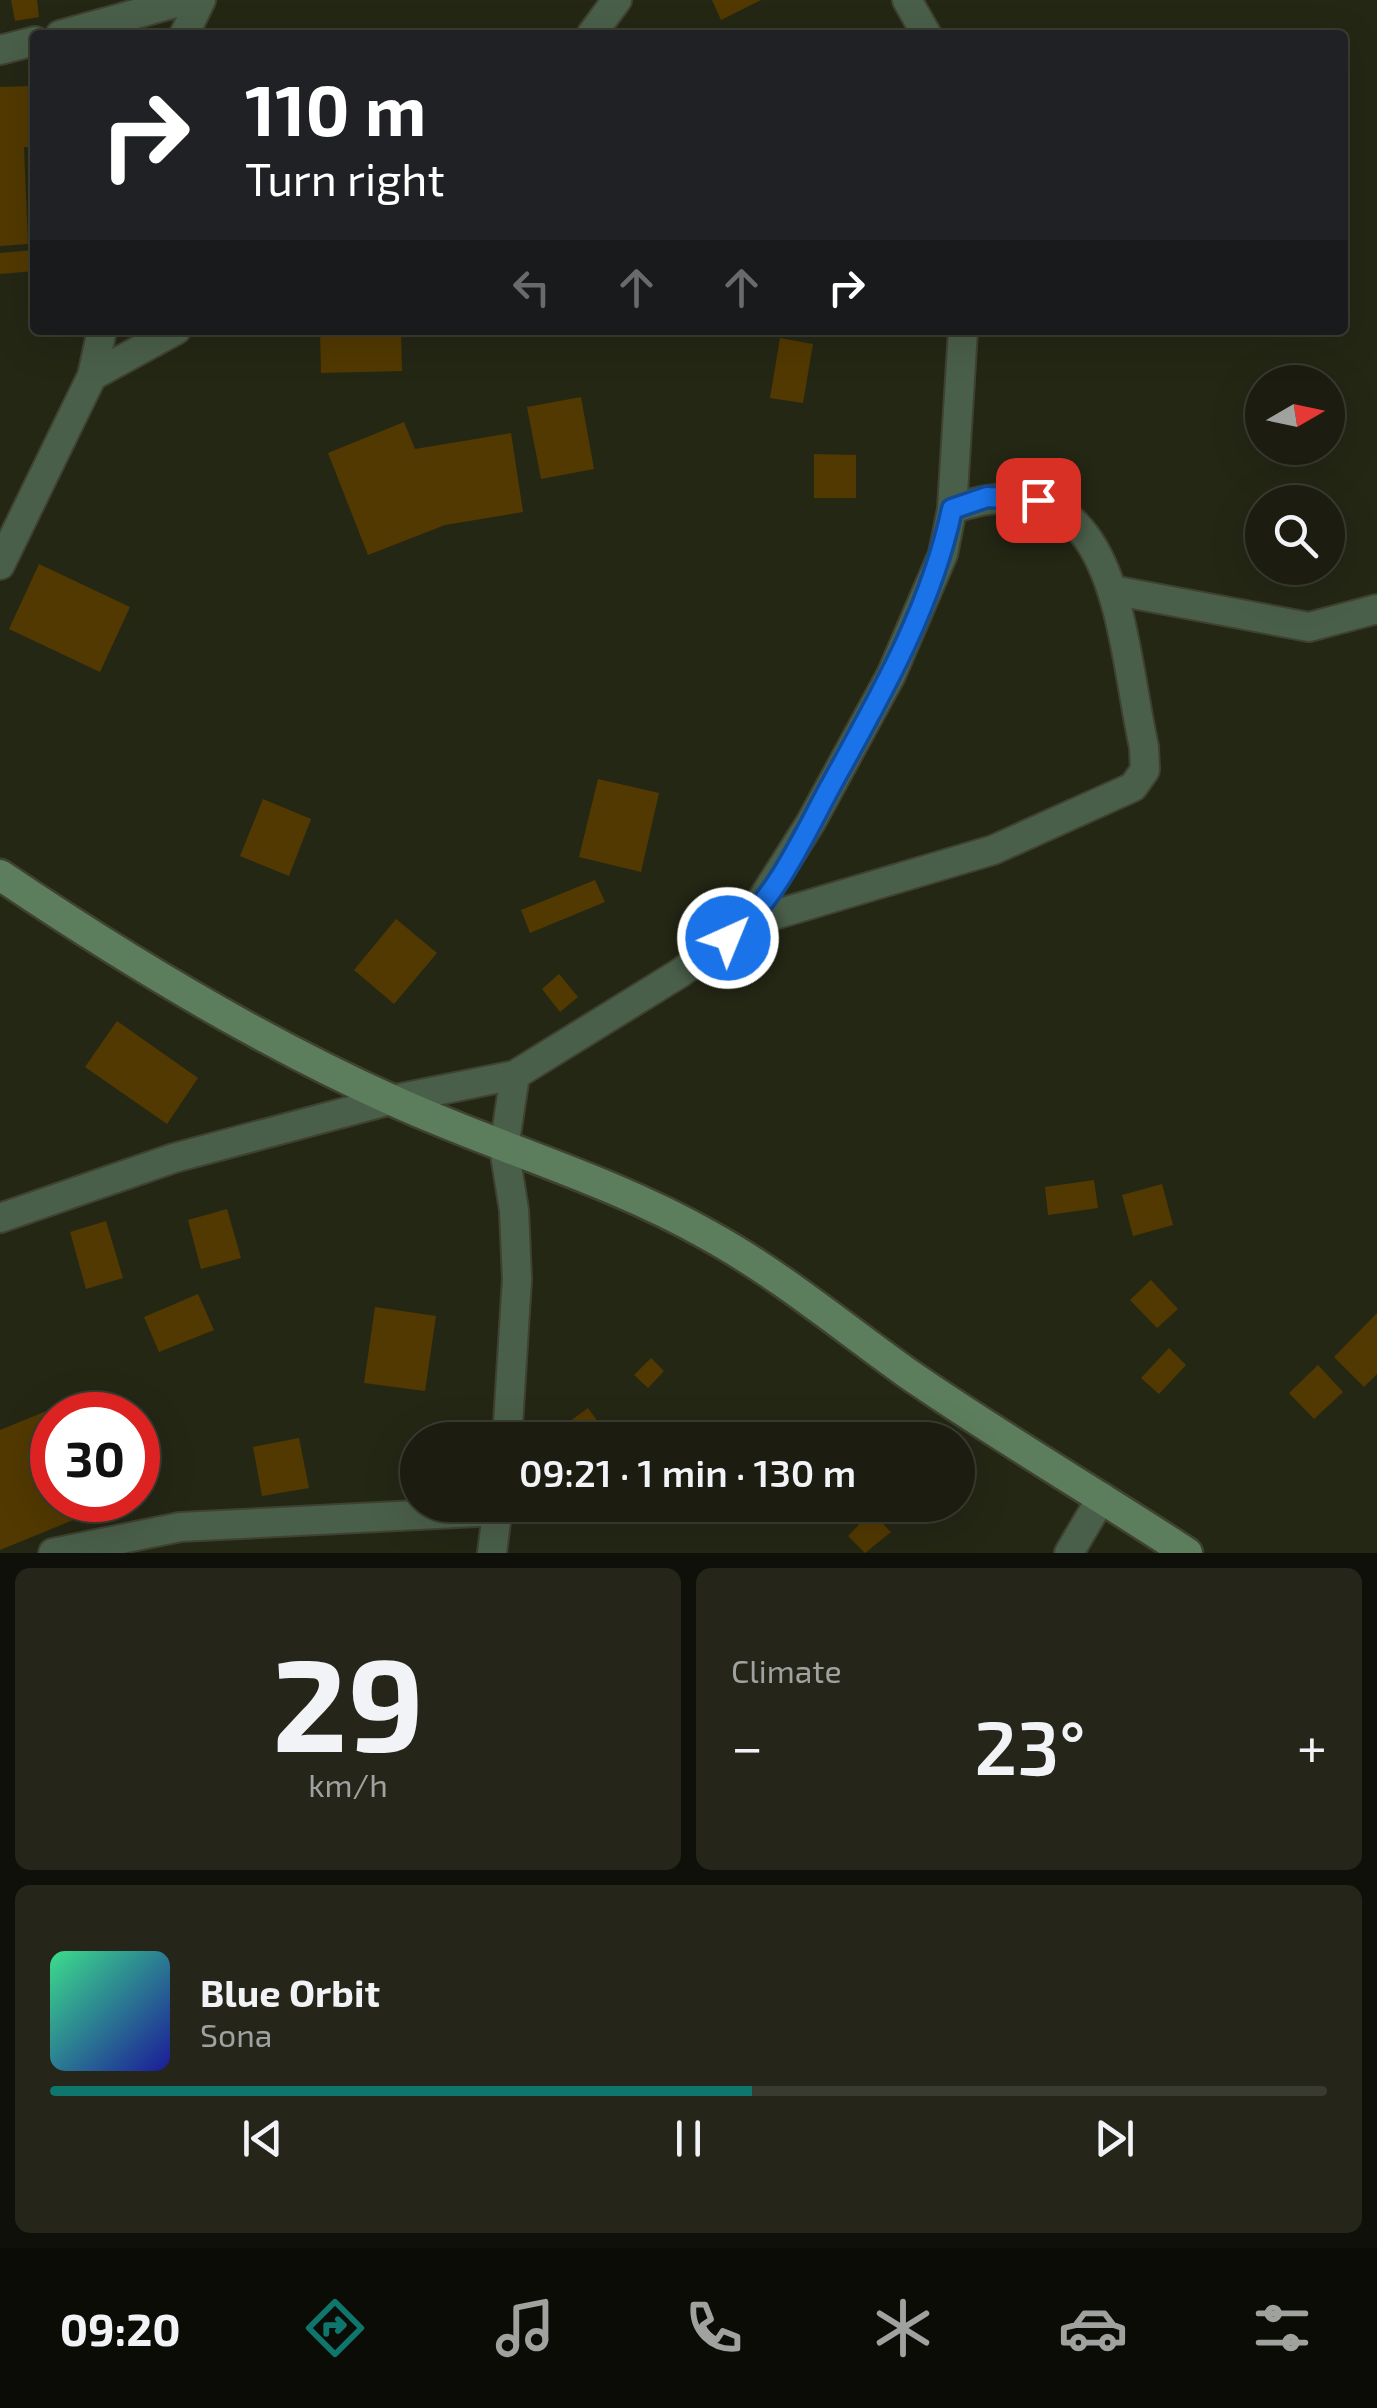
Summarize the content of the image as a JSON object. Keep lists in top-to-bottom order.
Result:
{
  "north": "right",
  "page": {
    "turn": ["110 m", "Turn right"],
    "limit": "30",
    "trip": "09:21 · 1 min · 130 m",
    "tile": [
      ["29", "km/h"],
      "Climate"
    ],
    "heat": ["−", "23°", "+"],
    "song": ["Blue Orbit", "Sona"],
    "tabs": "09:20"
  }
}
